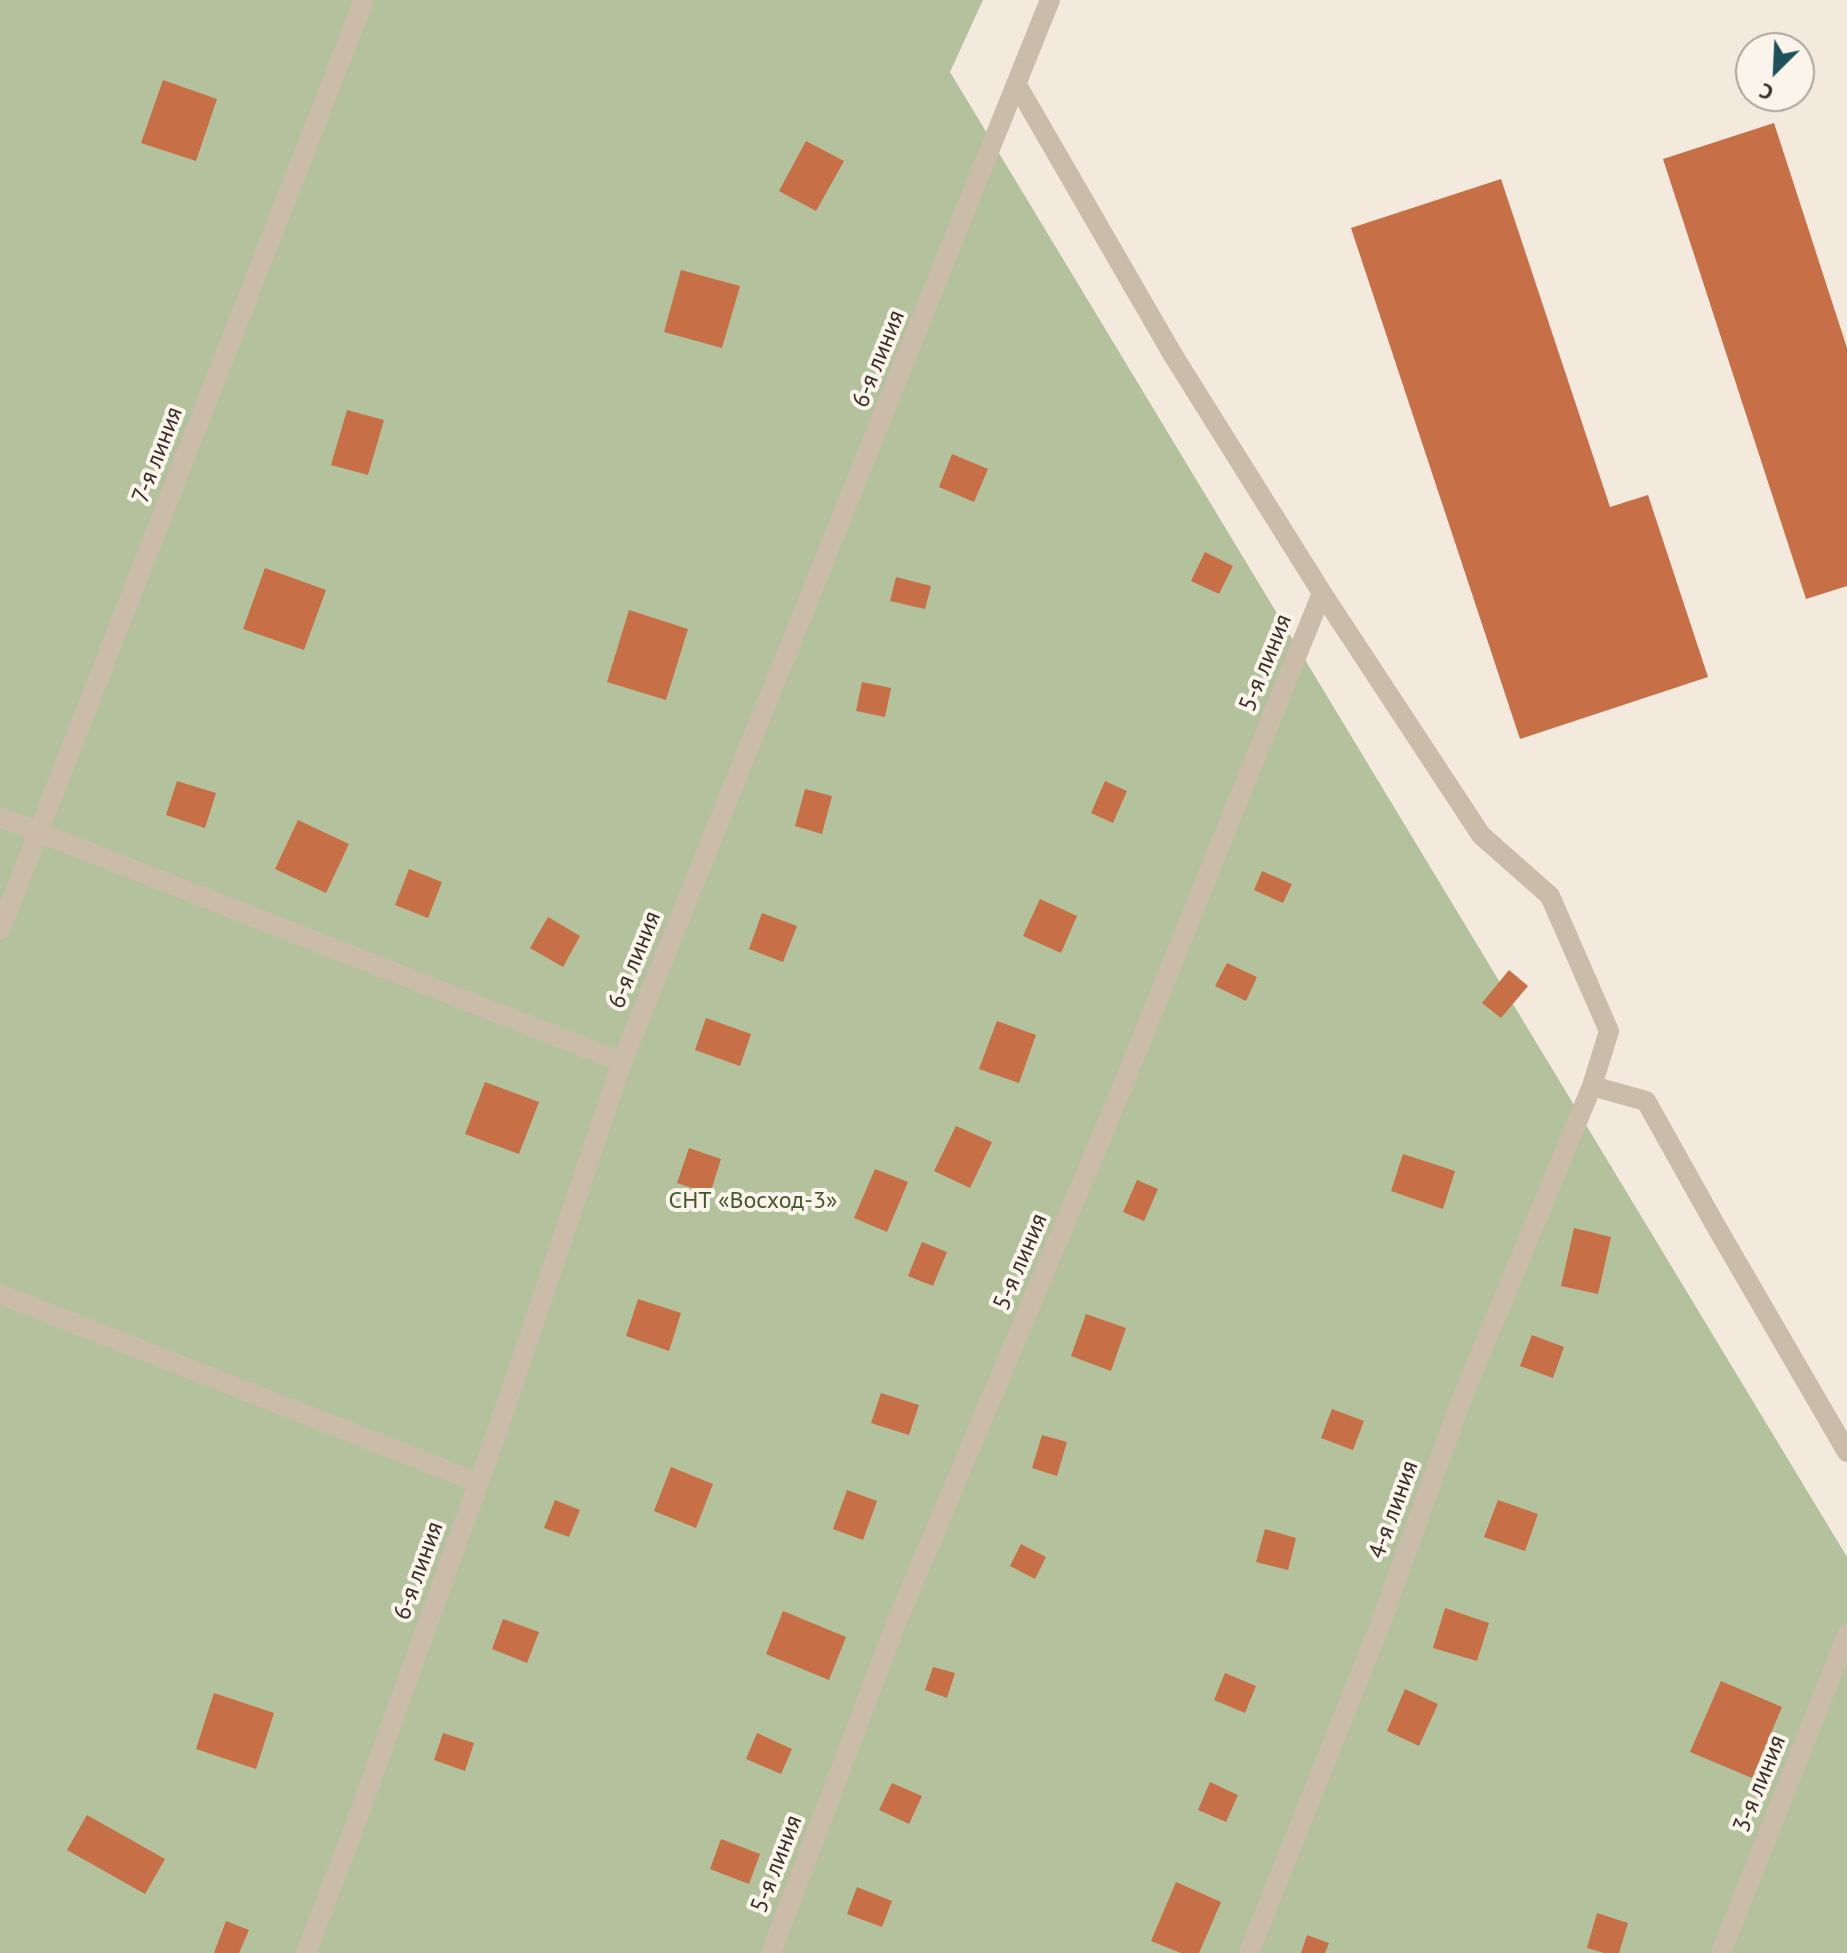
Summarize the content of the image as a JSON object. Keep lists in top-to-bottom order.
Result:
{
  "streets": {
    "street": [
      "6-я линия",
      "7-я линия",
      "5-я линия",
      "4-я линия",
      "3-я линия"
    ]
  },
  "crossings": [
    ["6-я линия", "4-я линия"],
    ["5-я линия", "4-я линия"]
  ],
  "parks": ["СНТ «Восход-3»"],
  "north": "bottom left"
}
